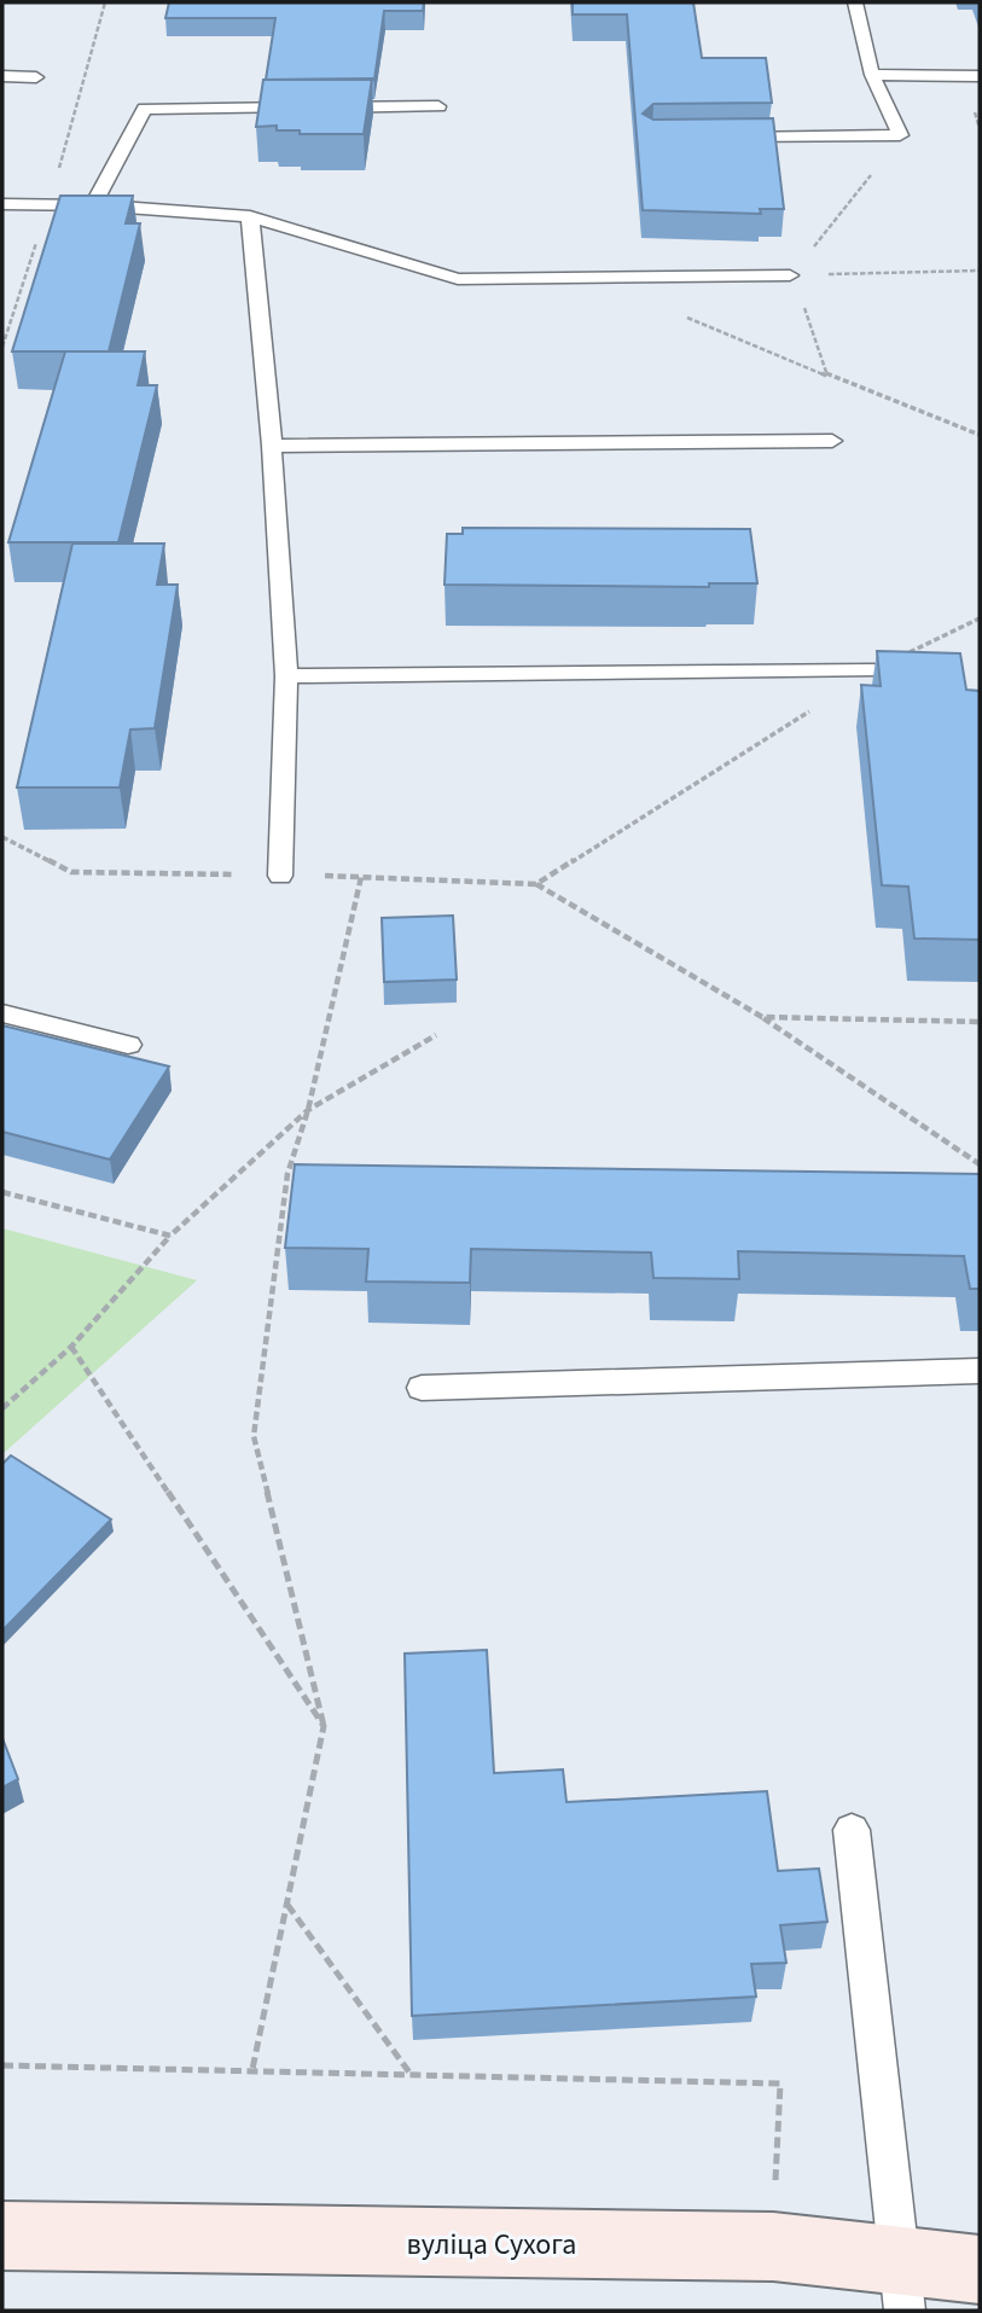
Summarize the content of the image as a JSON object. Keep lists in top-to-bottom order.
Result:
{
  "streets": {
    "street": ["вуліца Сухога"]
  }
}
